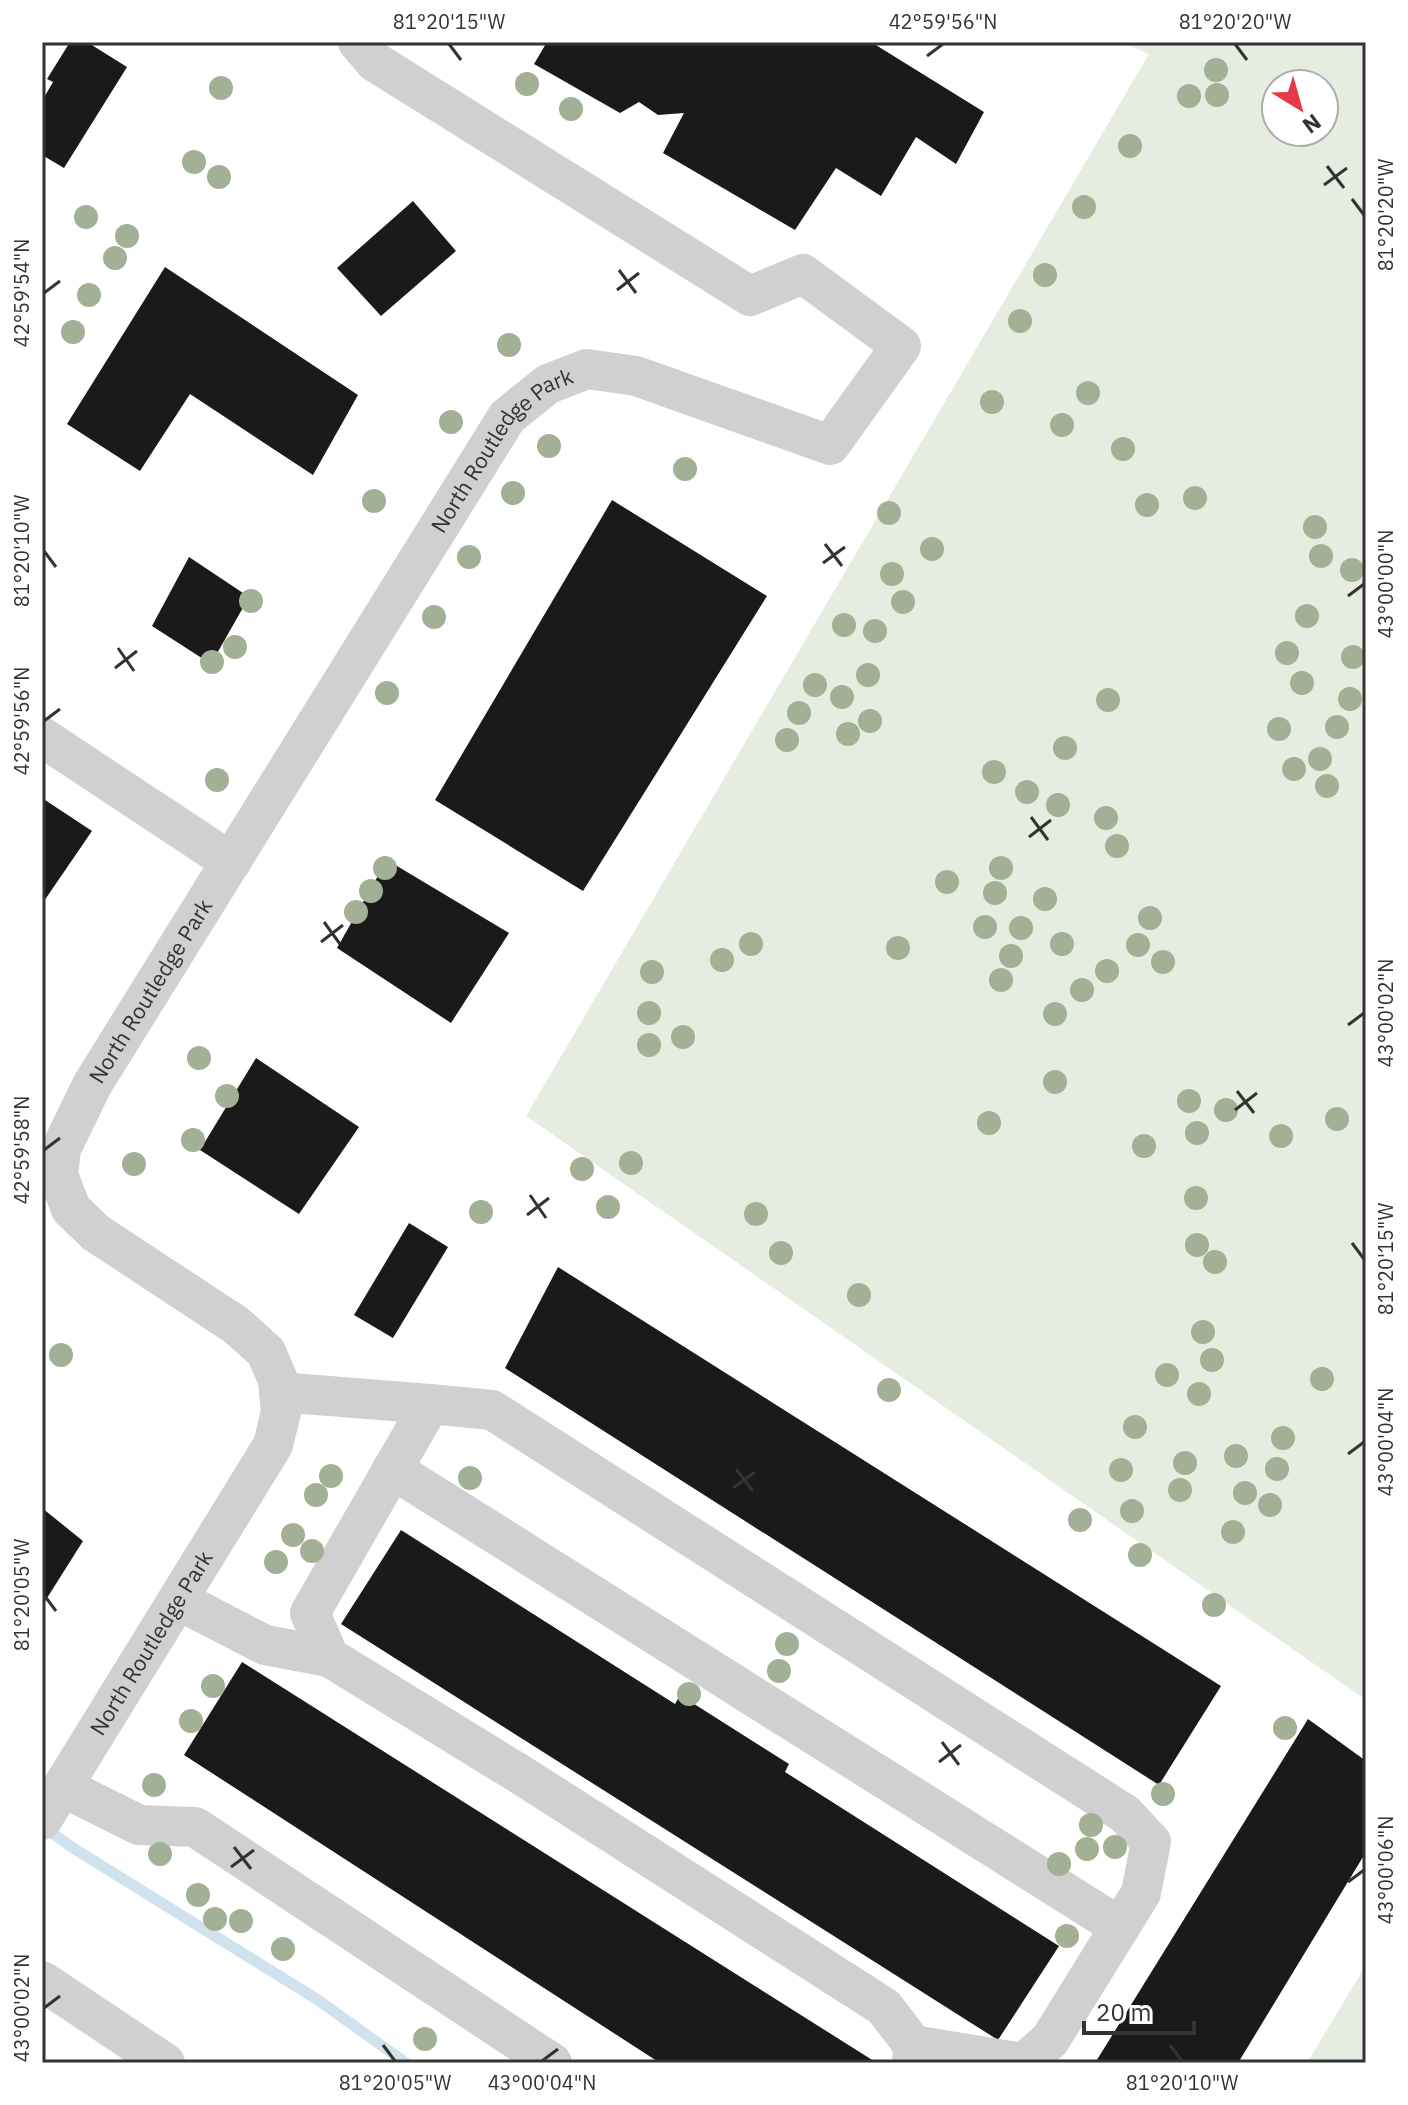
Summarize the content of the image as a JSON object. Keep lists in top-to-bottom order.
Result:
{
  "streets": {
    "street": ["North Routledge Park"]
  },
  "scale_bar": "20 m",
  "north": "bottom right",
  "coordinates": [
    "81°20'15\"W",
    "42°59'56\"N",
    "81°20'20\"W",
    "42°59'54\"N",
    "81°20'10\"W",
    "43°00'00\"N",
    "43°00'02\"N",
    "42°59'58\"N",
    "43°00'04\"N",
    "81°20'05\"W",
    "43°00'06\"N"
  ]
}
